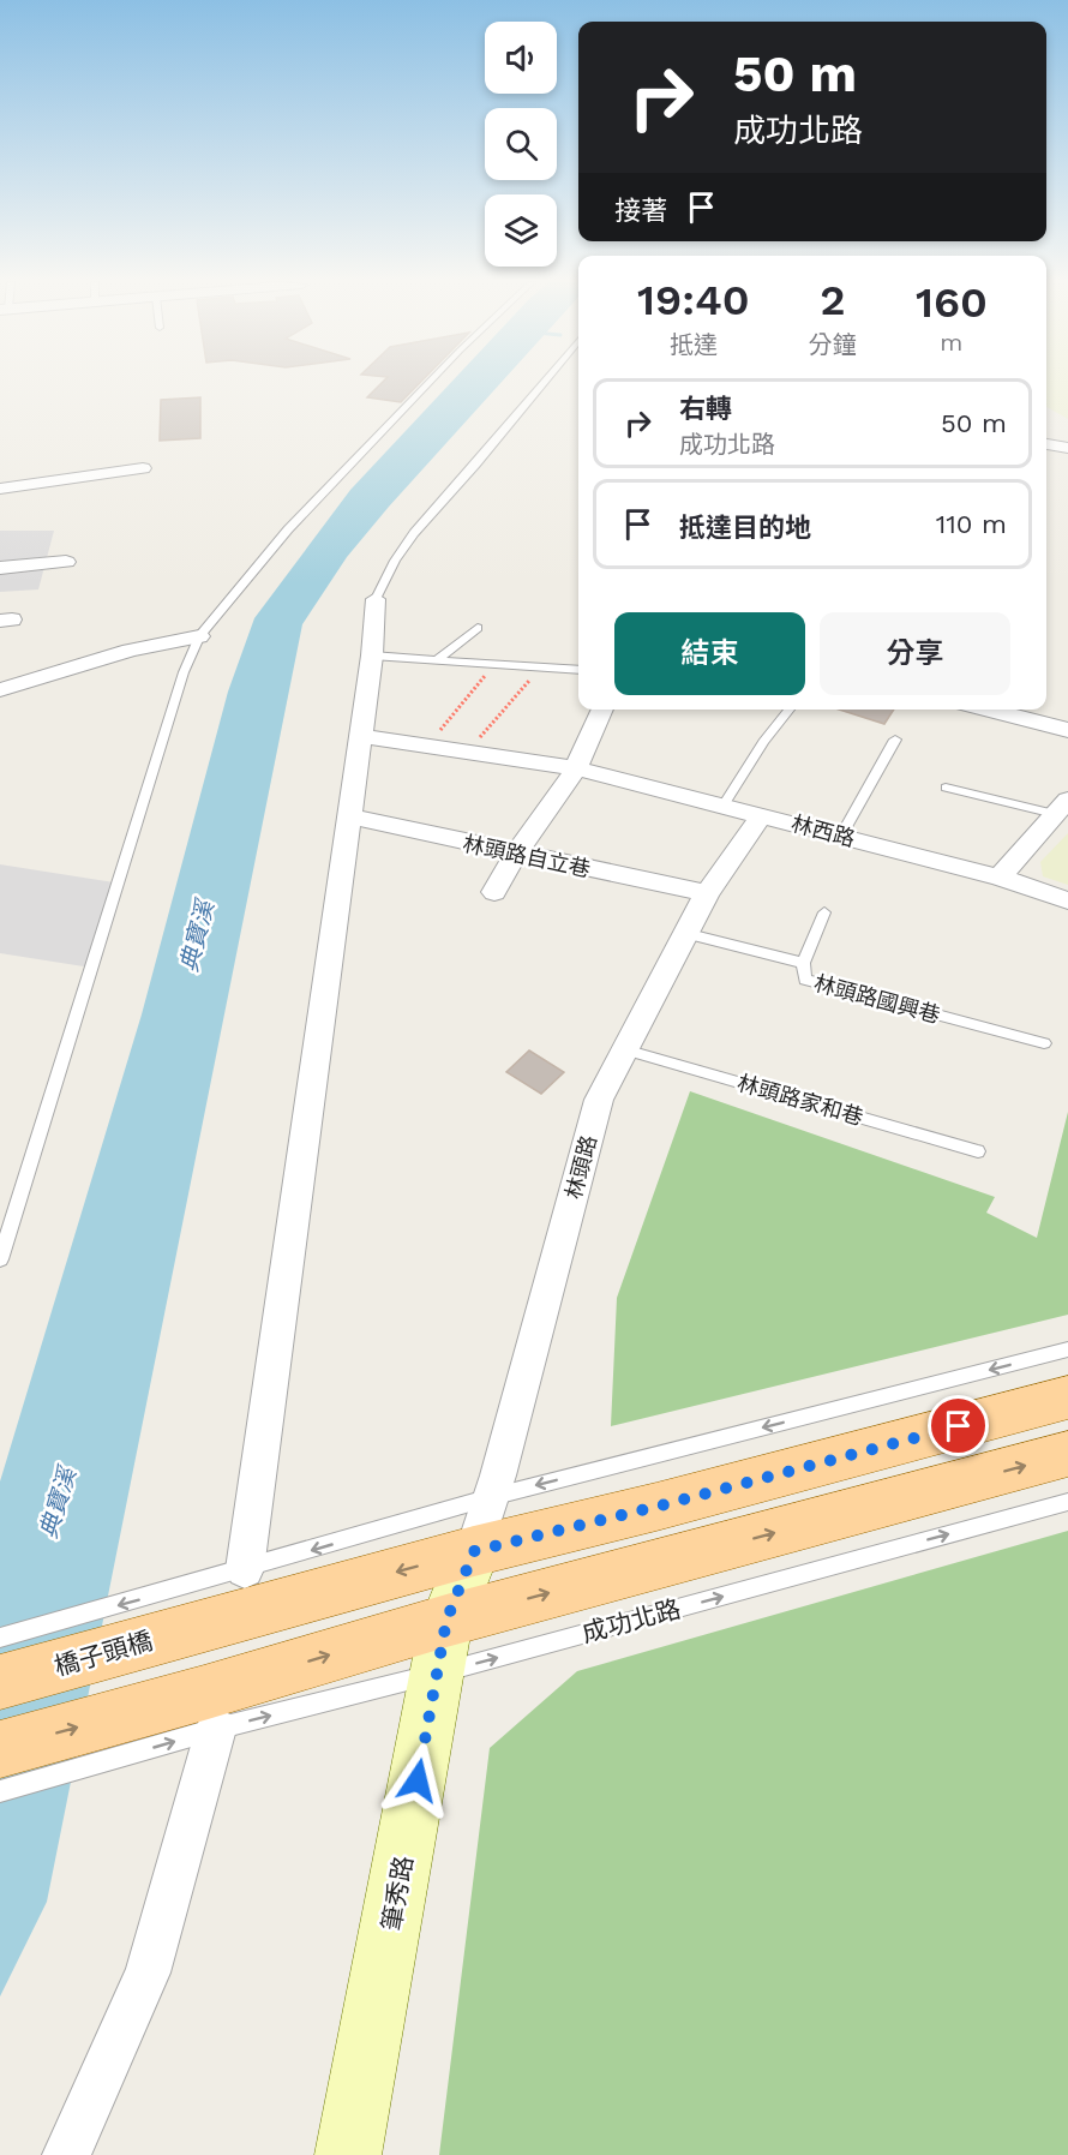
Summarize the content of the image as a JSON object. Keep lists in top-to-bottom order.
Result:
{
  "streets": {
    "main road": ["成功北路", "橋子頭橋"],
    "street": [
      "林西路",
      "林頭路自立巷",
      "林頭路",
      "筆秀路"
    ],
    "lane": ["林頭路國興巷", "林頭路家和巷"]
  },
  "crossings": [
    ["林西路", "林頭路"],
    ["林頭路自立巷", "林頭路"],
    ["林頭路國興巷", "林頭路"],
    ["林頭路家和巷", "林頭路"],
    ["林頭路", "筆秀路"],
    ["成功北路", "筆秀路"]
  ],
  "water": ["典寶溪"],
  "page": {
    "turn": ["50 m", "成功北路"],
    "then": "接著",
    "eta": [
      "19:40",
      "抵達",
      "2",
      "分鐘",
      "160",
      "m"
    ],
    "list": [
      {
        "name": "右轉",
        "note": "成功北路",
        "value": "50 m"
      },
      {
        "name": "抵達目的地",
        "value": "110 m"
      }
    ],
    "buttons": ["結束", "分享"]
  }
}
